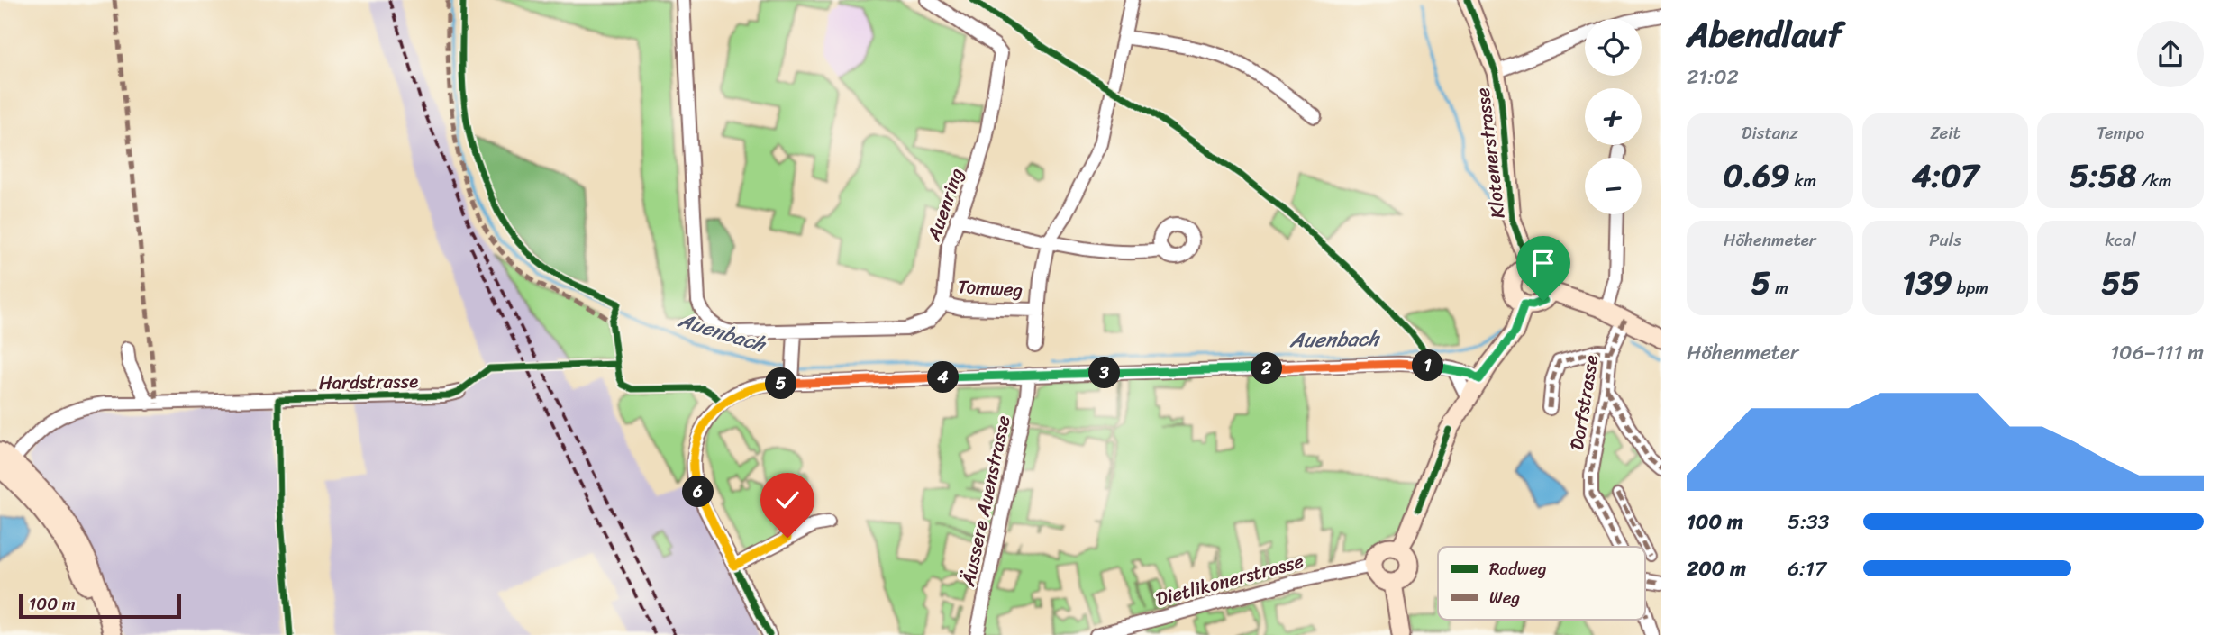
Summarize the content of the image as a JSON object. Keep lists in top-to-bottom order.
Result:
{
  "streets": {
    "main road": ["Klotenerstrasse"],
    "street": [
      "Auenring",
      "Tomweg",
      "Hardstrasse",
      "Dorfstrasse",
      "Äussere Auenstrasse",
      "Dietlikonerstrasse"
    ]
  },
  "crossings": [
    ["Auenring", "Tomweg"]
  ],
  "water": ["Auenbach"],
  "legend": ["Radweg", "Weg"],
  "scale_bar": "100 m",
  "page": {
    "heading": ["Abendlauf", "21:02"],
    "map_buttons": ["+", "−"],
    "stats": [
      ["Distanz", "0.69 km"],
      ["Zeit", "4:07"],
      ["Tempo", "5:58 /km"],
      ["Höhenmeter", "5 m"],
      ["Puls", "139 bpm"],
      ["kcal", "55"]
    ],
    "chart": ["Höhenmeter", "106–111 m"],
    "pins": [
      "1",
      "2",
      "3",
      "4",
      "5",
      "6"
    ],
    "list": [
      {
        "name": "100 m",
        "note": "5:33"
      },
      {
        "name": "200 m",
        "note": "6:17"
      }
    ],
    "scale": "100 m"
  }
}
